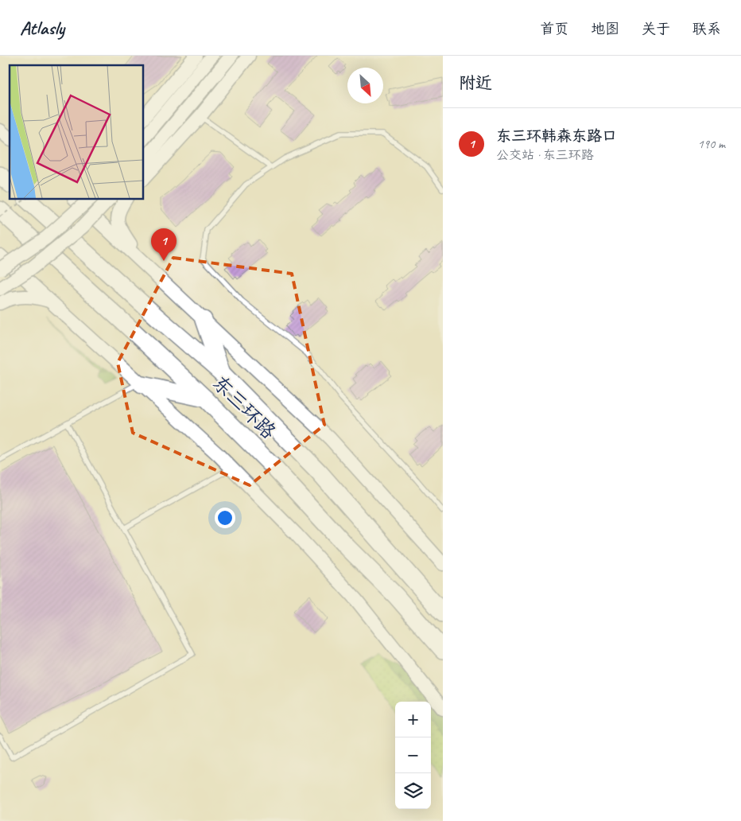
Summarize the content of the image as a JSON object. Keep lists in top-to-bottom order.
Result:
{
  "streets": {
    "highway": ["东三环路"]
  },
  "north": "bottom right",
  "page": {
    "header": "Atlasly",
    "nav": [
      "首页",
      "地图",
      "关于",
      "联系"
    ],
    "heading": "附近",
    "list": [
      {
        "mark": "1",
        "name": "东三环韩森东路口",
        "note": "公交站 · 东三环路",
        "value": "190 m"
      }
    ],
    "pins": "1",
    "map_buttons": ["+", "−"]
  }
}
